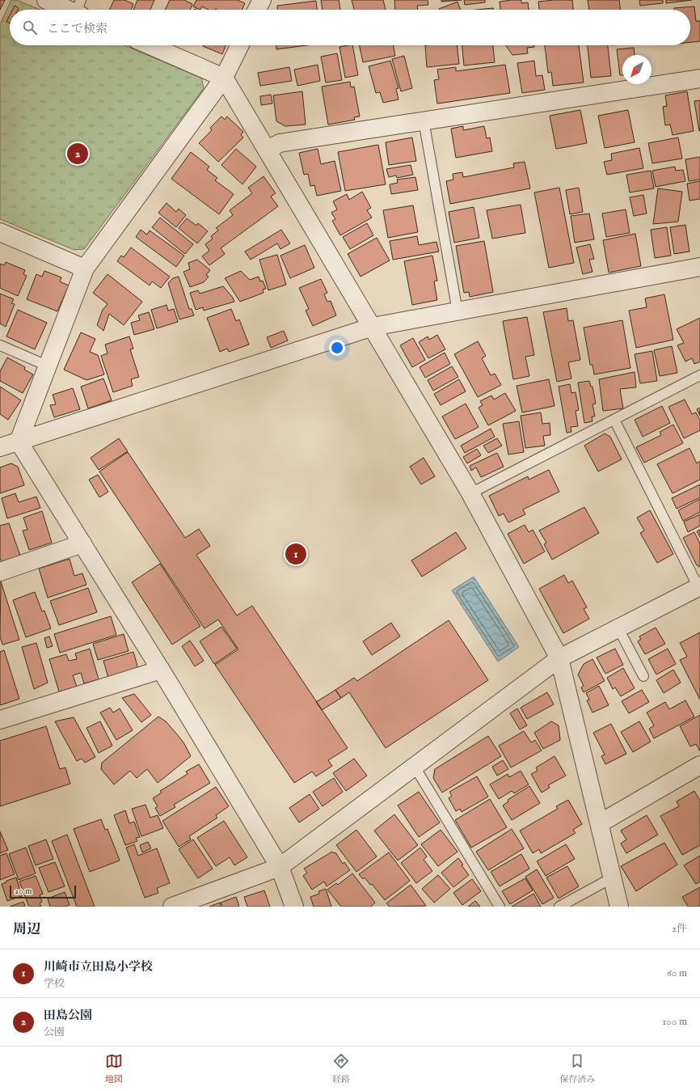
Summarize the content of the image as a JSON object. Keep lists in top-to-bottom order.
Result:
{
  "scale_bar": "20 m",
  "north": "bottom left",
  "page": {
    "search": "ここで検索",
    "pins": ["2", "1"],
    "scale": "20 m",
    "heading": ["周辺", "2件"],
    "list": [
      {
        "mark": "1",
        "name": "川崎市立田島小学校",
        "note": "学校",
        "value": "60 m"
      },
      {
        "mark": "2",
        "name": "田島公園",
        "note": "公園",
        "value": "100 m"
      }
    ],
    "nav": ["地図", "経路", "保存済み"]
  }
}
